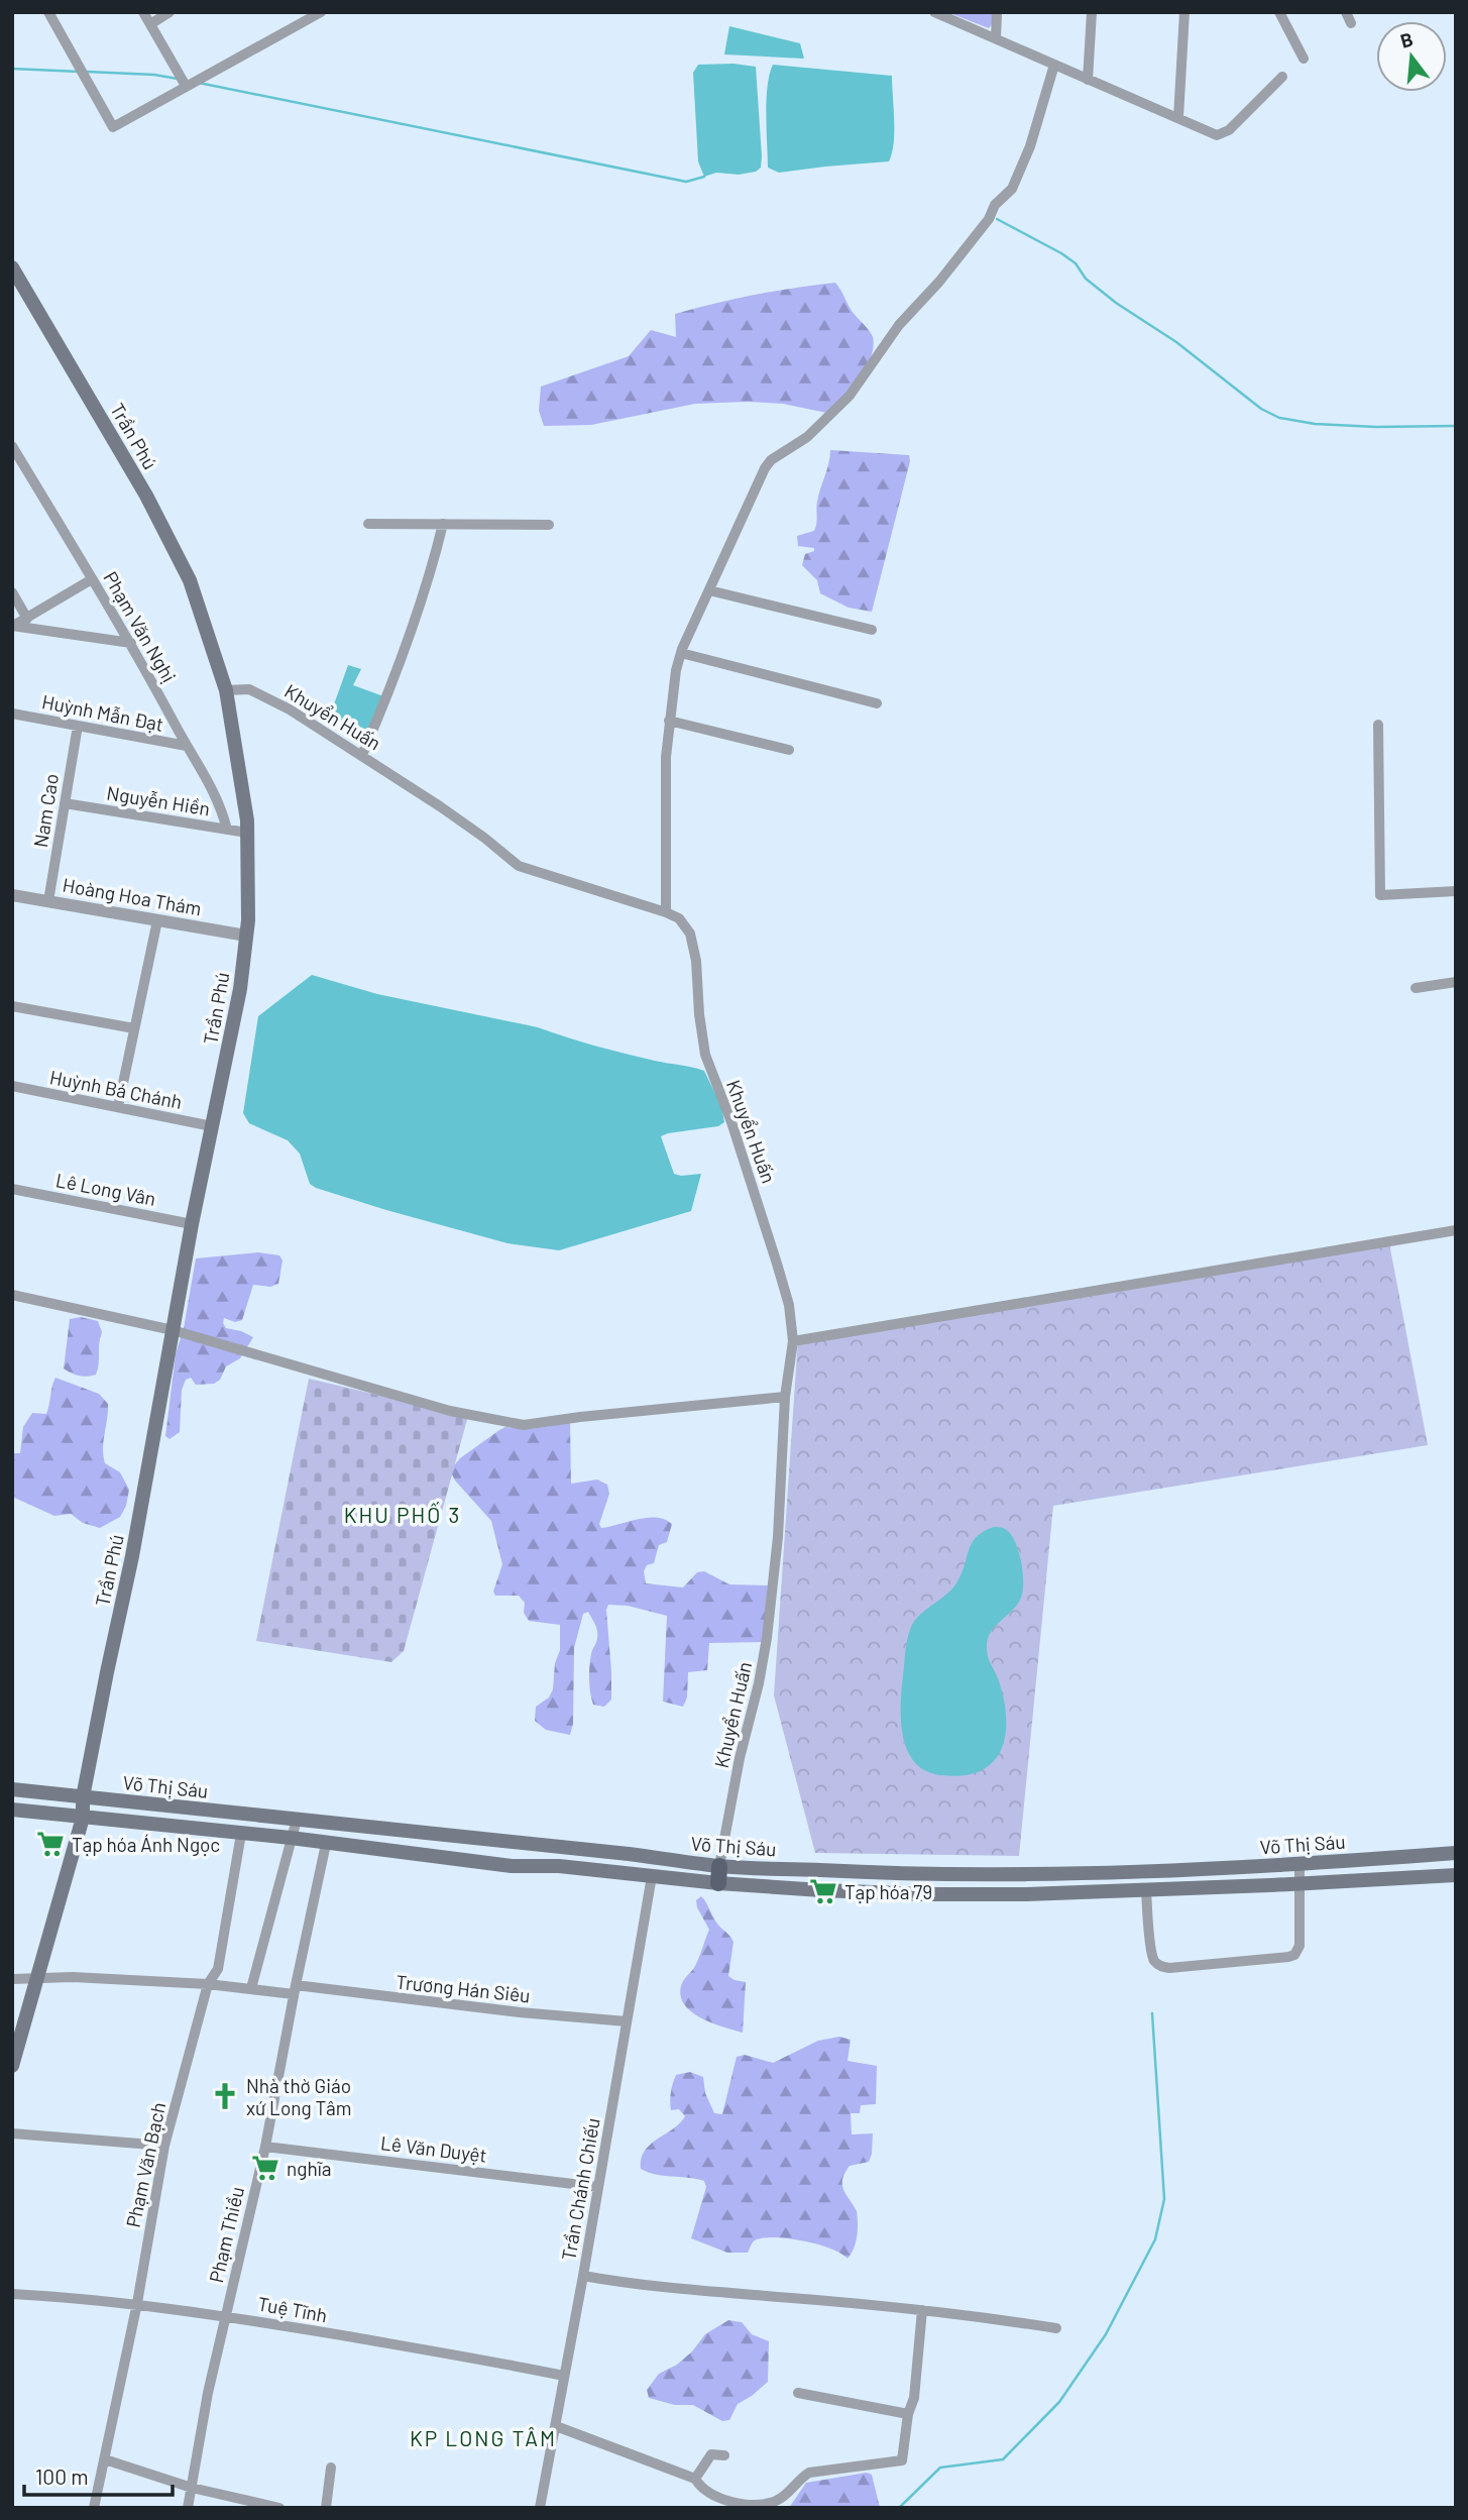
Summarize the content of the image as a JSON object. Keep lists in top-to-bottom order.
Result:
{
  "streets": {
    "main road": ["Trần Phú", "Võ Thị Sáu"],
    "street": [
      "Phạm Văn Nghị",
      "Huỳnh Mẫn Đạt",
      "Khuyển Huấn",
      "Nguyễn Hiền",
      "Nam Cao",
      "Hoàng Hoa Thám",
      "Huỳnh Bá Chánh",
      "Lê Long Vân",
      "Trương Hán Siêu",
      "Lê Văn Duyệt",
      "Phạm Văn Bạch",
      "Trần Chánh Chiếu",
      "Phạm Thiều",
      "Tuệ Tĩnh"
    ]
  },
  "crossings": [
    ["Trần Phú", "Khuyển Huấn"],
    ["Trần Phú", "Nguyễn Hiền"],
    ["Trần Phú", "Hoàng Hoa Thám"],
    ["Trần Phú", "Huỳnh Bá Chánh"],
    ["Trần Phú", "Lê Long Vân"],
    ["Trần Phú", "Võ Thị Sáu"],
    ["Trần Phú", "Trương Hán Siêu"],
    ["Phạm Văn Nghị", "Huỳnh Mẫn Đạt"],
    ["Phạm Văn Nghị", "Nguyễn Hiền"],
    ["Huỳnh Mẫn Đạt", "Nam Cao"],
    ["Khuyển Huấn", "Võ Thị Sáu"],
    ["Nguyễn Hiền", "Nam Cao"],
    ["Nam Cao", "Hoàng Hoa Thám"],
    ["Võ Thị Sáu", "Phạm Văn Bạch"],
    ["Võ Thị Sáu", "Trần Chánh Chiếu"],
    ["Võ Thị Sáu", "Phạm Thiều"],
    ["Trương Hán Siêu", "Phạm Văn Bạch"],
    ["Trương Hán Siêu", "Trần Chánh Chiếu"],
    ["Trương Hán Siêu", "Phạm Thiều"],
    ["Lê Văn Duyệt", "Trần Chánh Chiếu"],
    ["Lê Văn Duyệt", "Phạm Thiều"],
    ["Phạm Văn Bạch", "Tuệ Tĩnh"],
    ["Trần Chánh Chiếu", "Tuệ Tĩnh"],
    ["Phạm Thiều", "Tuệ Tĩnh"]
  ],
  "districts": ["KHU PHỐ 3", "KP LONG TÂM"],
  "places": {
    "supermarket": ["Tạp hóa Ánh Ngọc", "Tạp hóa 79", "nghĩa"],
    "church": ["Nhà thờ Giáo xứ Long Tâm"]
  },
  "scale_bar": "100 m",
  "north": "top"
}
